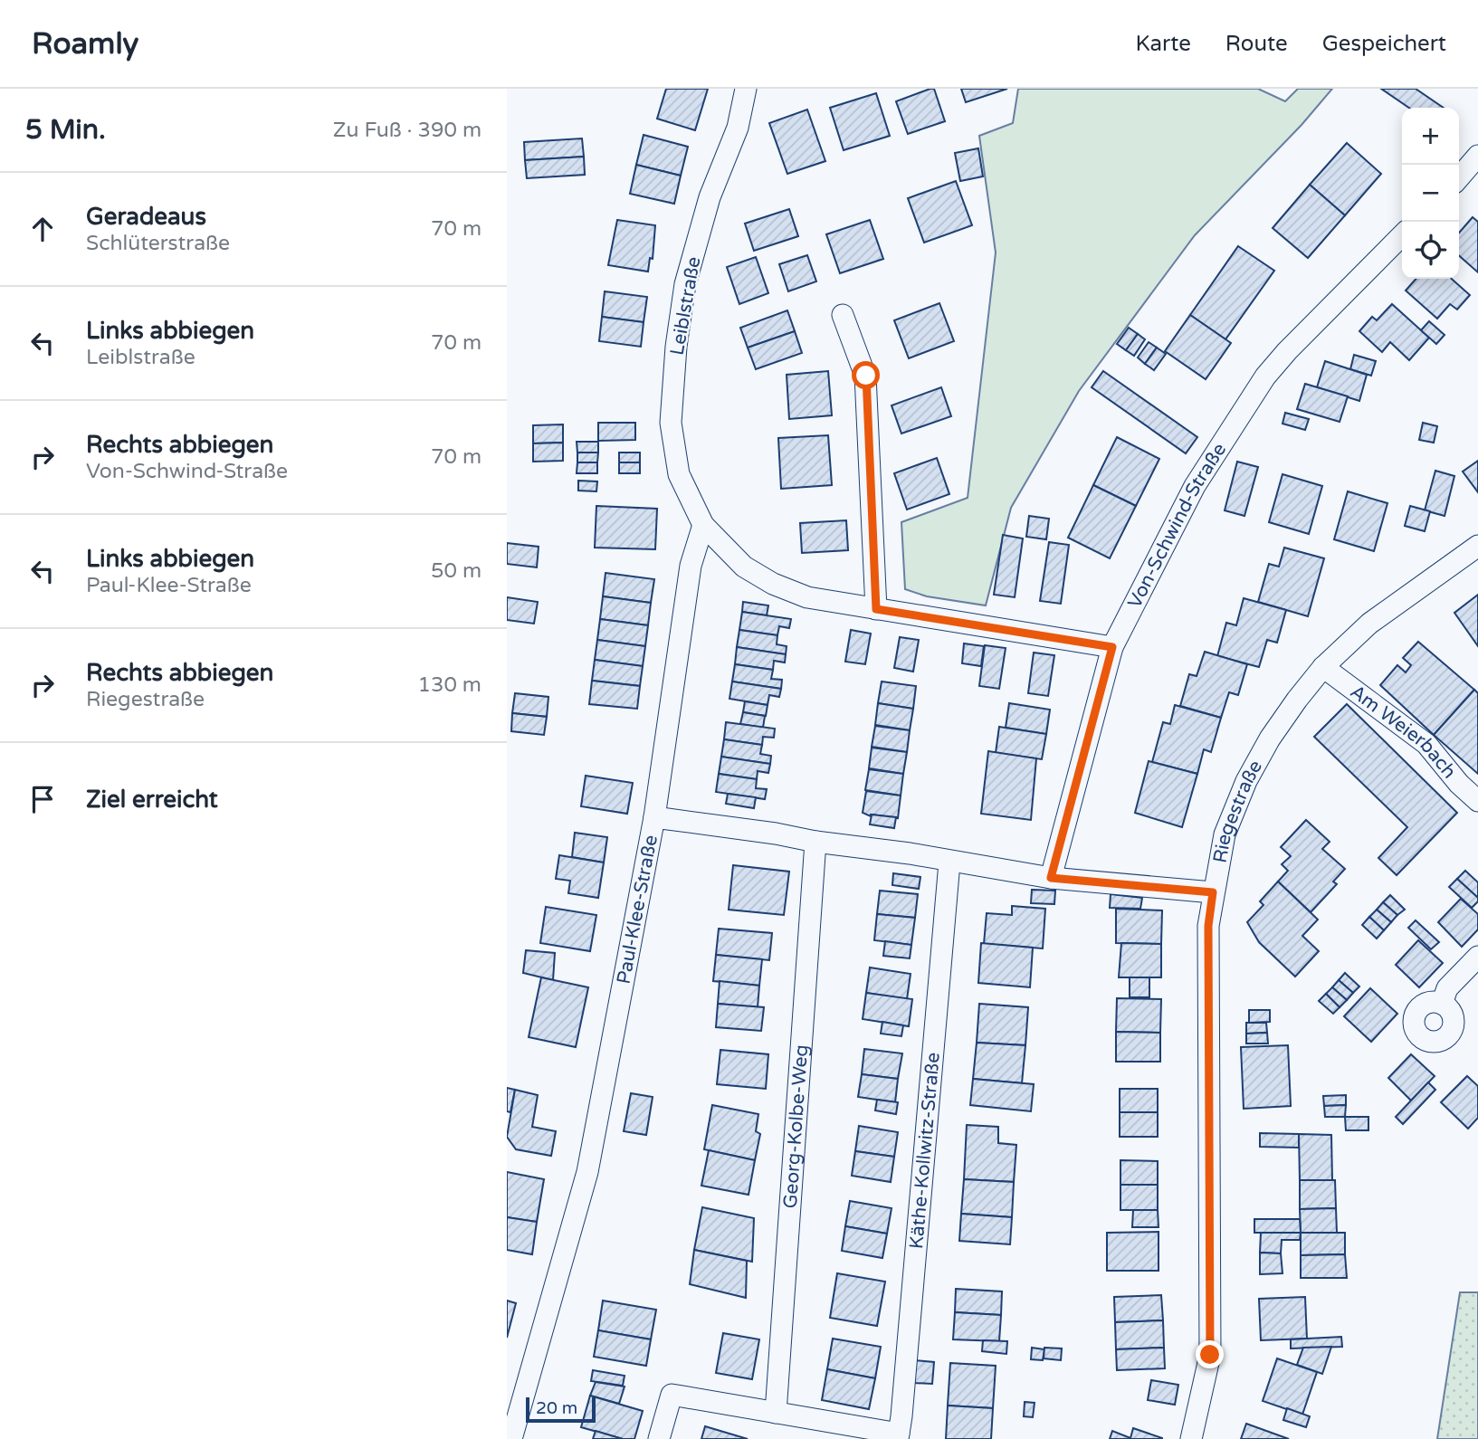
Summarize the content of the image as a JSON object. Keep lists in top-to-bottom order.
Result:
{
  "streets": {
    "street": [
      "Leiblstraße",
      "Von-Schwind-Straße",
      "Am Weierbach",
      "Riegestraße",
      "Paul-Klee-Straße",
      "Georg-Kolbe-Weg",
      "Käthe-Kollwitz-Straße"
    ]
  },
  "crossings": [
    ["Leiblstraße", "Von-Schwind-Straße"],
    ["Von-Schwind-Straße", "Paul-Klee-Straße"],
    ["Am Weierbach", "Riegestraße"],
    ["Riegestraße", "Paul-Klee-Straße"],
    ["Paul-Klee-Straße", "Georg-Kolbe-Weg"],
    ["Paul-Klee-Straße", "Käthe-Kollwitz-Straße"]
  ],
  "scale_bar": "20 m",
  "page": {
    "header": "Roamly",
    "nav": ["Karte", "Route", "Gespeichert"],
    "heading": ["5 Min.", "Zu Fuß · 390 m"],
    "map_buttons": ["+", "−"],
    "list": [
      ["Geradeaus", "Schlüterstraße", "70 m"],
      ["Links abbiegen", "Leiblstraße", "70 m"],
      ["Rechts abbiegen", "Von-Schwind-Straße", "70 m"],
      ["Links abbiegen", "Paul-Klee-Straße", "50 m"],
      ["Rechts abbiegen", "Riegestraße", "130 m"],
      "Ziel erreicht"
    ],
    "scale": "20 m"
  }
}
